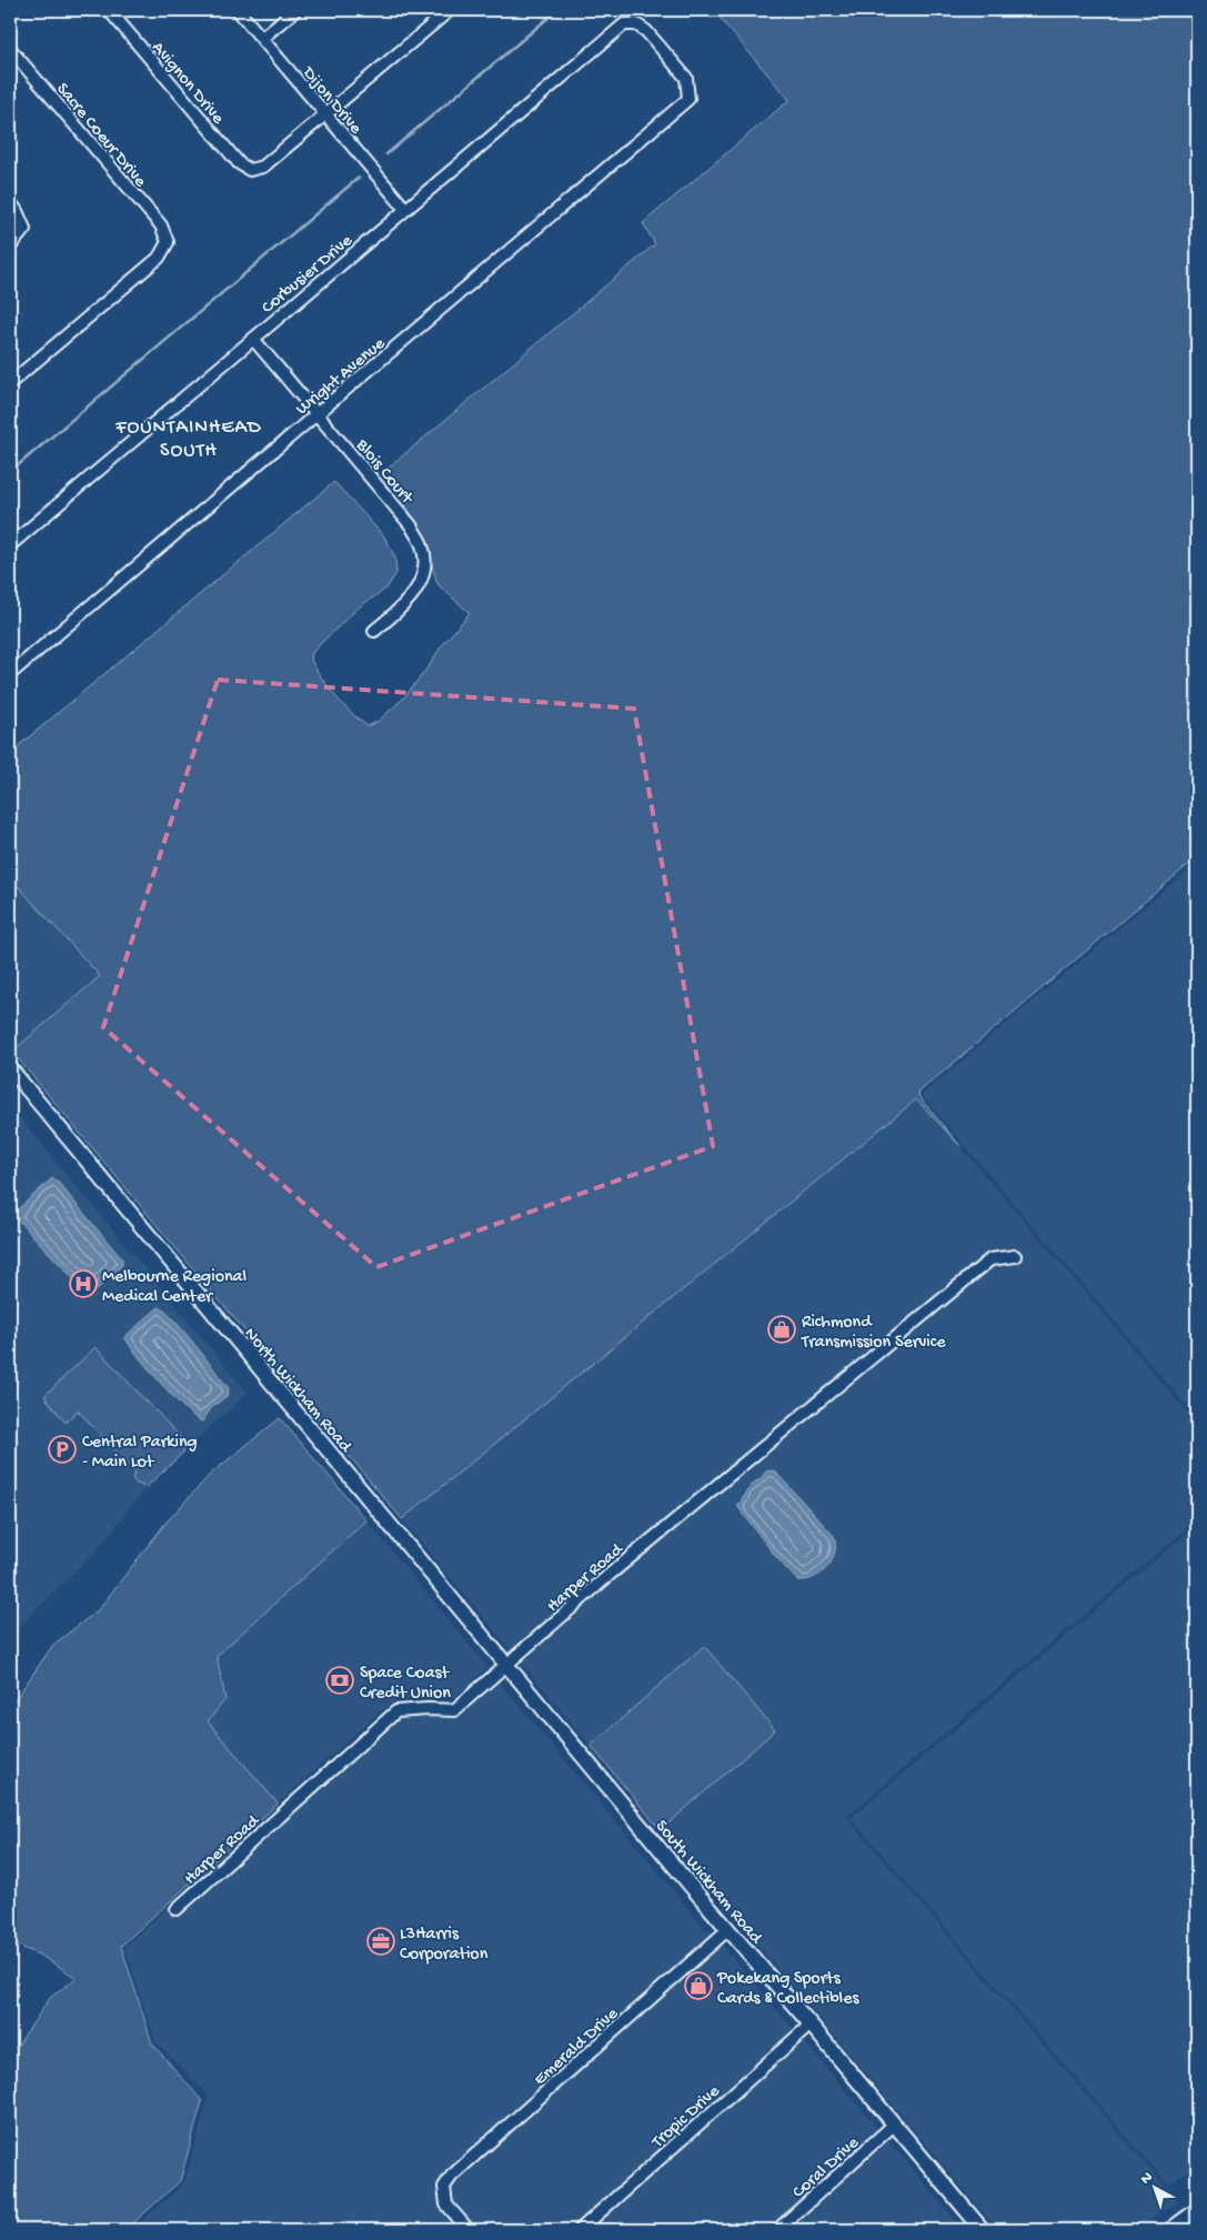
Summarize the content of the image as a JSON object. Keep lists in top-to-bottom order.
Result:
{
  "streets": {
    "main road": ["North Wickham Road", "South Wickham Road"],
    "street": [
      "Avignon Drive",
      "Dijon Drive",
      "Sacre Coeur Drive",
      "Corbusier Drive",
      "Wright Avenue",
      "Blois Court",
      "Harper Road",
      "Emerald Drive",
      "Tropic Drive",
      "Coral Drive"
    ]
  },
  "crossings": [
    ["Avignon Drive", "Dijon Drive"],
    ["Dijon Drive", "Corbusier Drive"],
    ["Corbusier Drive", "Wright Avenue"],
    ["Corbusier Drive", "Blois Court"],
    ["Wright Avenue", "Blois Court"],
    ["North Wickham Road", "South Wickham Road"],
    ["Harper Road", "South Wickham Road"],
    ["South Wickham Road", "Emerald Drive"],
    ["South Wickham Road", "Tropic Drive"],
    ["South Wickham Road", "Coral Drive"]
  ],
  "districts": ["FOUNTAINHEAD SOUTH"],
  "places": {
    "hospital": ["Melbourne Regional Medical Center"],
    "shop": ["Richmond Transmission Service", "Pokekang Sports Cards & Collectibles"],
    "parking": ["Central Parking - Main Lot"],
    "bank": ["Space Coast Credit Union"],
    "office": ["L3Harris Corporation"]
  },
  "north": "top left"
}
